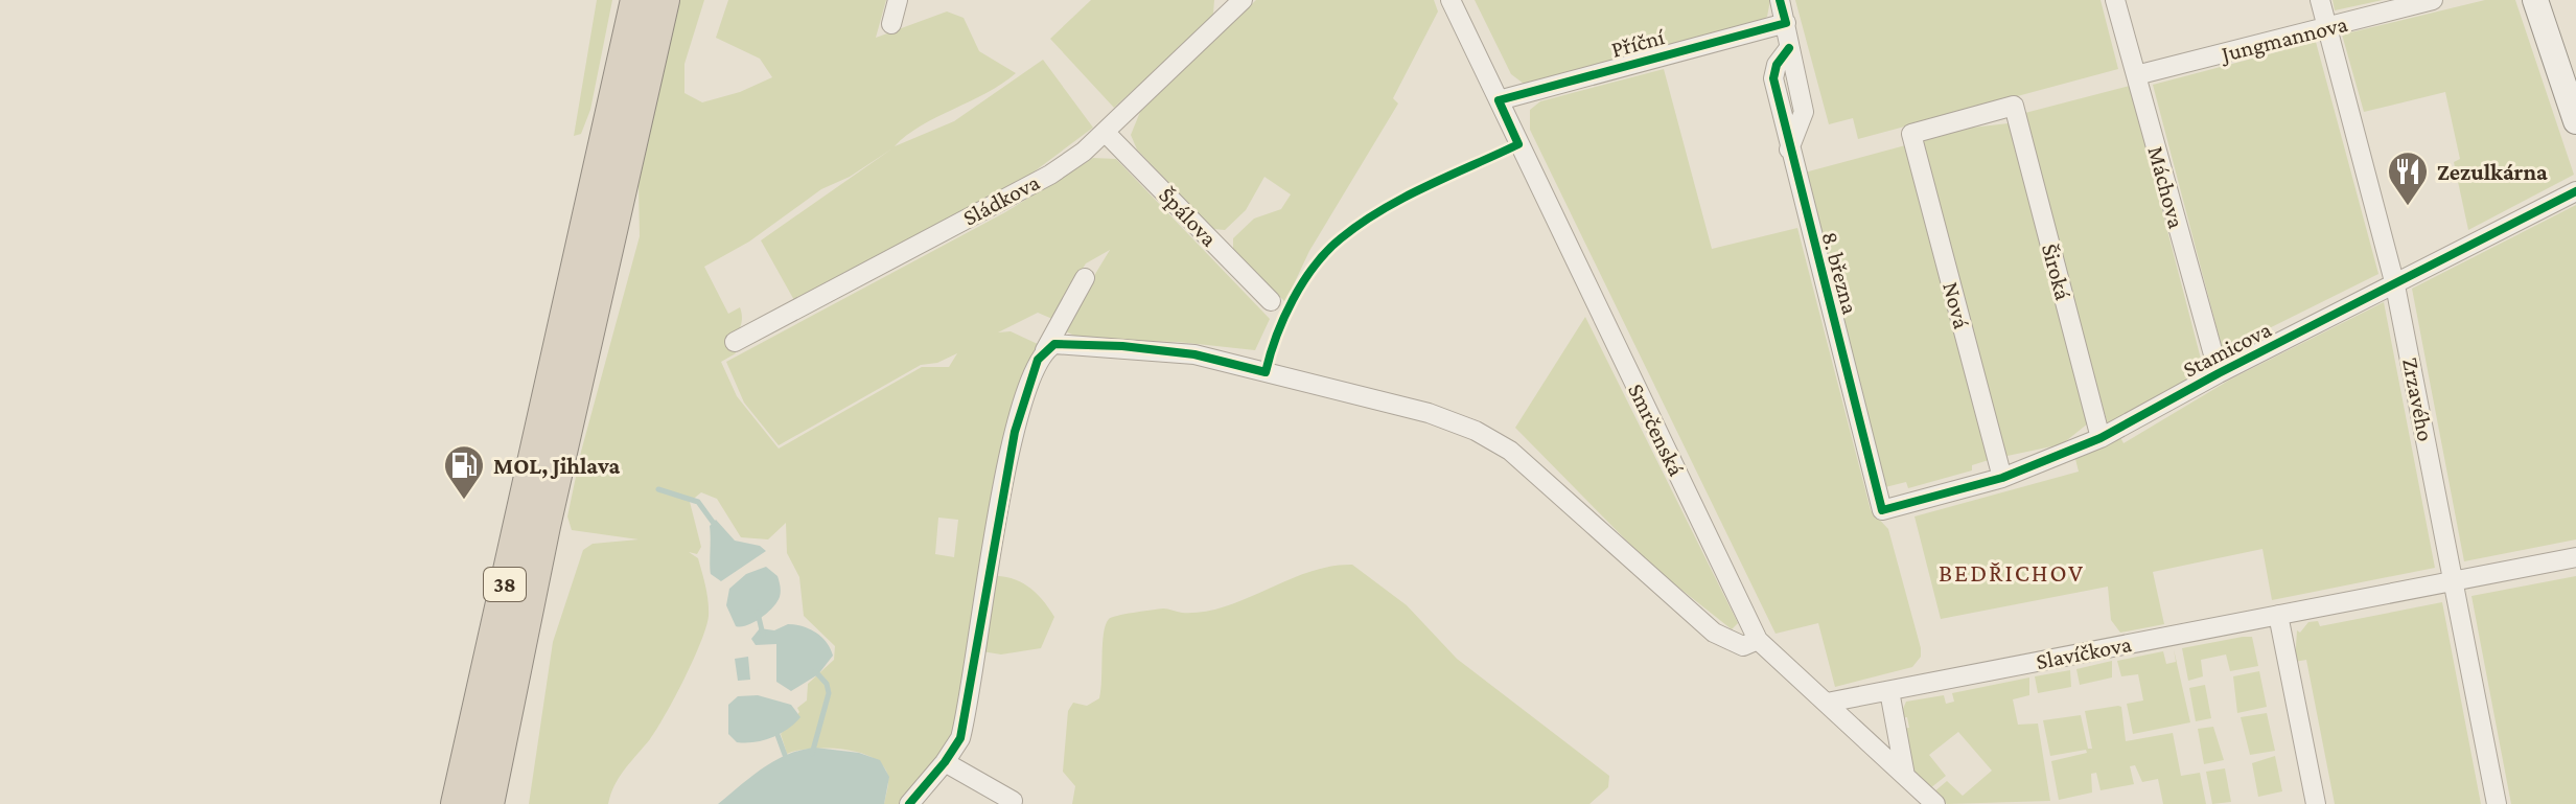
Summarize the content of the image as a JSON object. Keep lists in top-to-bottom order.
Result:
{
  "streets": {
    "highway": ["38"],
    "street": [
      "Jungmannova",
      "Příční",
      "Máchova",
      "Sládkova",
      "Špálova",
      "Široká",
      "8. března",
      "Nová",
      "Stamicova",
      "Zrzavého",
      "Smrčenská",
      "Slavíčkova"
    ]
  },
  "crossings": [
    ["Jungmannova", "Máchova"],
    ["Jungmannova", "Zrzavého"],
    ["Příční", "8. března"],
    ["Příční", "Smrčenská"],
    ["Máchova", "Stamicova"],
    ["Sládkova", "Špálova"],
    ["Široká", "Nová"],
    ["Široká", "Stamicova"],
    ["8. března", "Stamicova"],
    ["Nová", "Stamicova"],
    ["Stamicova", "Zrzavého"],
    ["Zrzavého", "Slavíčkova"],
    ["Smrčenská", "Slavíčkova"]
  ],
  "districts": ["BEDŘICHOV"],
  "places": {
    "restaurant": ["Zezulkárna"],
    "fuel station": ["MOL, Jihlava"]
  }
}
